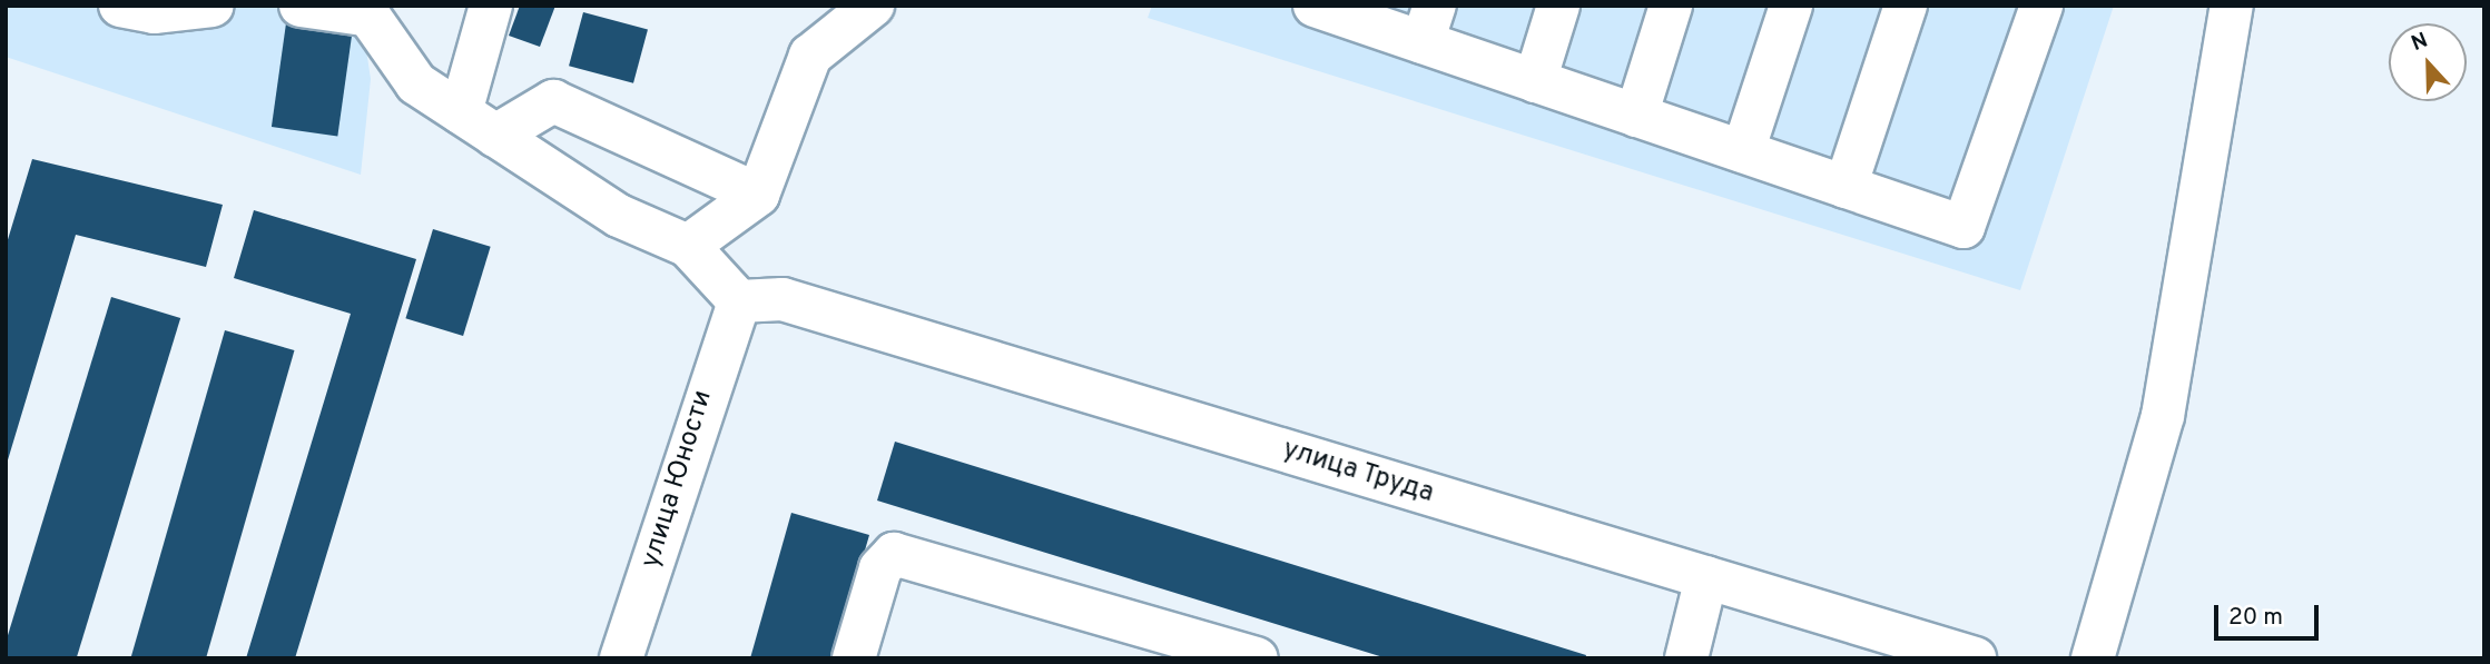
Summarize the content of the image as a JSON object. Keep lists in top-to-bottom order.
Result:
{
  "streets": {
    "street": ["улица Труда", "улица Юности"]
  },
  "crossings": [
    ["улица Труда", "улица Юности"]
  ],
  "scale_bar": "20 m",
  "north": "top"
}
